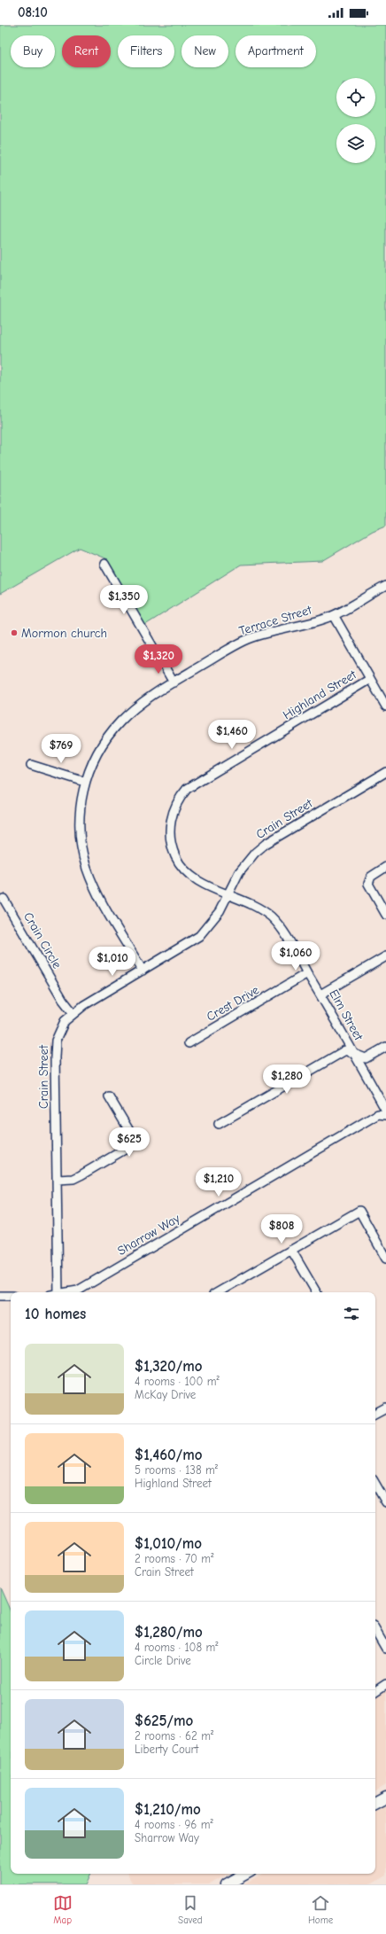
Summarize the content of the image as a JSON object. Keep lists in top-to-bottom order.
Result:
{
  "streets": {
    "street": [
      "Terrace Street",
      "Highland Street",
      "Crain Street",
      "Crain Circle",
      "Crest Drive",
      "Elm Street",
      "Sharrow Way"
    ]
  },
  "crossings": [
    ["Terrace Street", "Crain Street"],
    ["Highland Street", "Elm Street"],
    ["Crain Street", "Crain Circle"],
    ["Crain Street", "Elm Street"],
    ["Crest Drive", "Elm Street"]
  ],
  "places": ["Mormon church"],
  "page": {
    "status": "08:10",
    "chip": [
      "Buy",
      "Rent",
      "Filters",
      "New",
      "Apartment"
    ],
    "price": [
      "$1,350",
      "$1,320",
      "$1,460",
      "$769",
      "$1,060",
      "$1,010",
      "$1,280",
      "$625",
      "$1,210",
      "$808"
    ],
    "heading": "10 homes",
    "list": [
      {
        "name": "$1,320/mo",
        "note": "4 rooms · 100 m² · McKay Drive"
      },
      {
        "name": "$1,460/mo",
        "note": "5 rooms · 138 m² · Highland Street"
      },
      {
        "name": "$1,010/mo",
        "note": "2 rooms · 70 m² · Crain Street"
      },
      {
        "name": "$1,280/mo",
        "note": "4 rooms · 108 m² · Circle Drive"
      },
      {
        "name": "$625/mo",
        "note": "2 rooms · 62 m² · Liberty Court"
      },
      {
        "name": "$1,210/mo",
        "note": "4 rooms · 96 m² · Sharrow Way"
      }
    ],
    "tabs": ["Map", "Saved", "Home"]
  }
}
